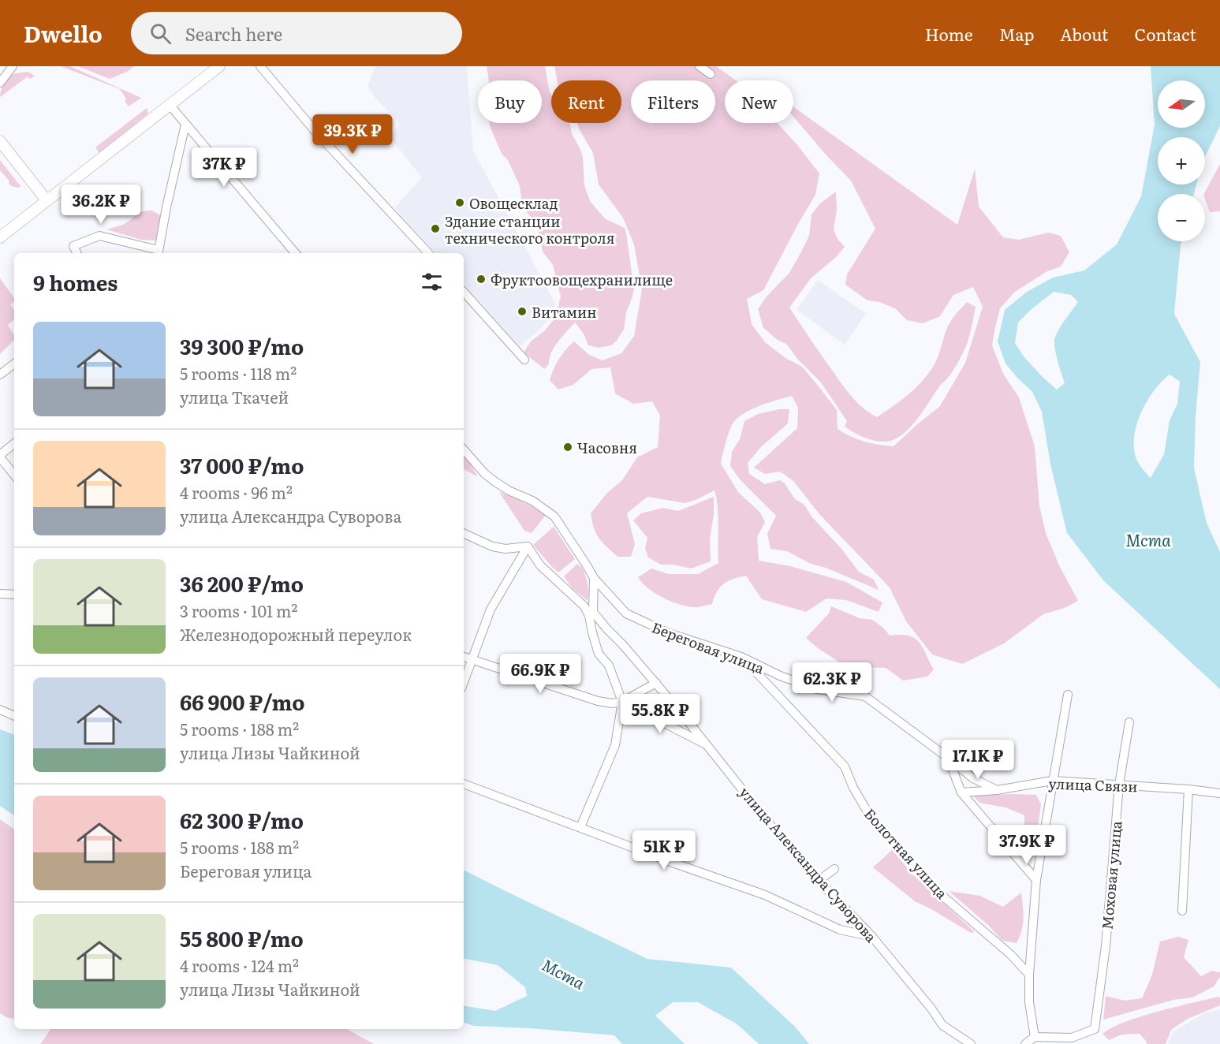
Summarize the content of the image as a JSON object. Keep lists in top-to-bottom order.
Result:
{
  "streets": {
    "street": [
      "Береговая улица",
      "улица Связи",
      "Болотная улица",
      "улица Александра Суворова",
      "Моховая улица"
    ]
  },
  "crossings": [
    ["Береговая улица", "Болотная улица"],
    ["Береговая улица", "улица Александра Суворова"],
    ["улица Связи", "Моховая улица"]
  ],
  "water": ["Мста"],
  "places": [
    "Овощесклад",
    "Здание станции технического контроля",
    "Фруктоовощехранилище",
    "Витамин",
    "Часовня"
  ],
  "north": "left",
  "page": {
    "header": "Dwello",
    "search": "Search here",
    "nav": [
      "Home",
      "Map",
      "About",
      "Contact"
    ],
    "map_buttons": ["+", "−"],
    "chip": [
      "Buy",
      "Rent",
      "Filters",
      "New"
    ],
    "price": [
      "39.3K ₽",
      "37K ₽",
      "36.2K ₽",
      "66.9K ₽",
      "62.3K ₽",
      "55.8K ₽",
      "17.1K ₽",
      "37.9K ₽",
      "51K ₽"
    ],
    "heading": "9 homes",
    "list": [
      {
        "name": "39 300 ₽/mo",
        "note": "5 rooms · 118 m² · улица Ткачей"
      },
      {
        "name": "37 000 ₽/mo",
        "note": "4 rooms · 96 m² · улица Александра Суворова"
      },
      {
        "name": "36 200 ₽/mo",
        "note": "3 rooms · 101 m² · Железнодорожный переулок"
      },
      {
        "name": "66 900 ₽/mo",
        "note": "5 rooms · 188 m² · улица Лизы Чайкиной"
      },
      {
        "name": "62 300 ₽/mo",
        "note": "5 rooms · 188 m² · Береговая улица"
      },
      {
        "name": "55 800 ₽/mo",
        "note": "4 rooms · 124 m² · улица Лизы Чайкиной"
      }
    ]
  }
}
